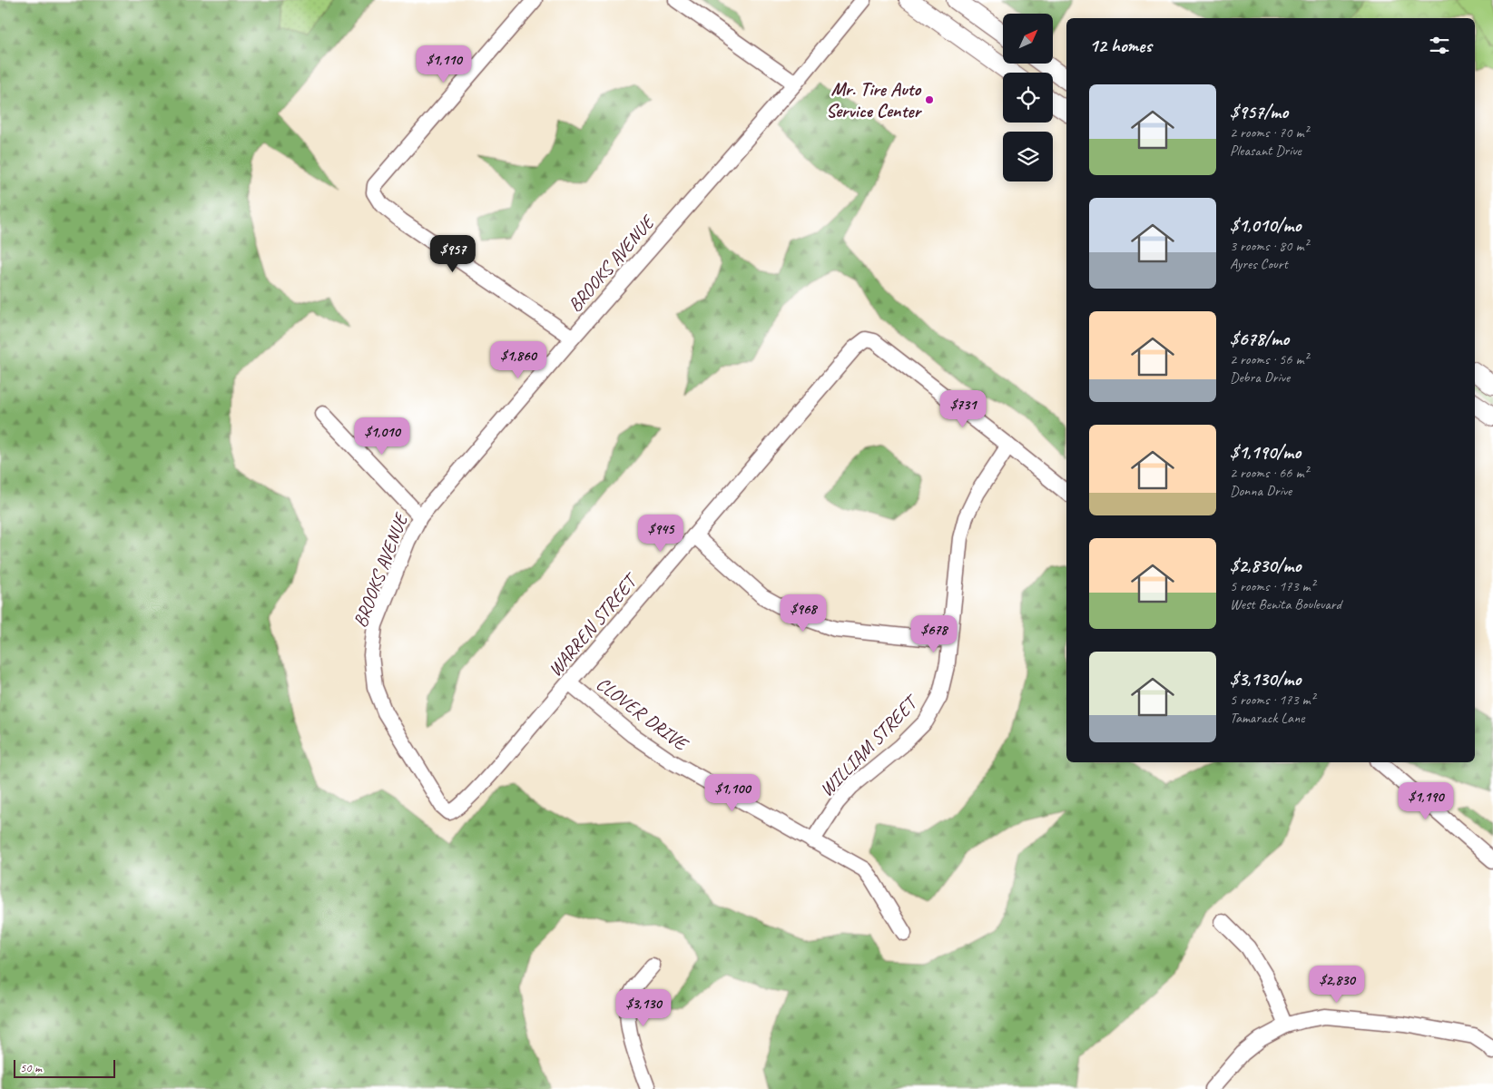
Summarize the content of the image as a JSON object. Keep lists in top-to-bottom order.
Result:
{
  "streets": {
    "street": [
      "BROOKS AVENUE",
      "WARREN STREET",
      "CLOVER DRIVE",
      "WILLIAM STREET"
    ]
  },
  "crossings": [
    ["BROOKS AVENUE", "WARREN STREET"],
    ["WARREN STREET", "CLOVER DRIVE"],
    ["WARREN STREET", "WILLIAM STREET"],
    ["CLOVER DRIVE", "WILLIAM STREET"]
  ],
  "places": ["Mr. Tire Auto Service Center"],
  "scale_bar": "50 m",
  "north": "top right",
  "page": {
    "heading": "12 homes",
    "price": [
      "$1,110",
      "$957",
      "$1,860",
      "$731",
      "$1,010",
      "$945",
      "$968",
      "$678",
      "$1,100",
      "$1,190",
      "$2,830",
      "$3,130"
    ],
    "list": [
      {
        "name": "$957/mo",
        "note": "2 rooms · 70 m² · Pleasant Drive"
      },
      {
        "name": "$1,010/mo",
        "note": "3 rooms · 80 m² · Ayres Court"
      },
      {
        "name": "$678/mo",
        "note": "2 rooms · 56 m² · Debra Drive"
      },
      {
        "name": "$1,190/mo",
        "note": "2 rooms · 66 m² · Donna Drive"
      },
      {
        "name": "$2,830/mo",
        "note": "5 rooms · 173 m² · West Benita Boulevard"
      },
      {
        "name": "$3,130/mo",
        "note": "5 rooms · 173 m² · Tamarack Lane"
      }
    ],
    "scale": "50 m"
  }
}
